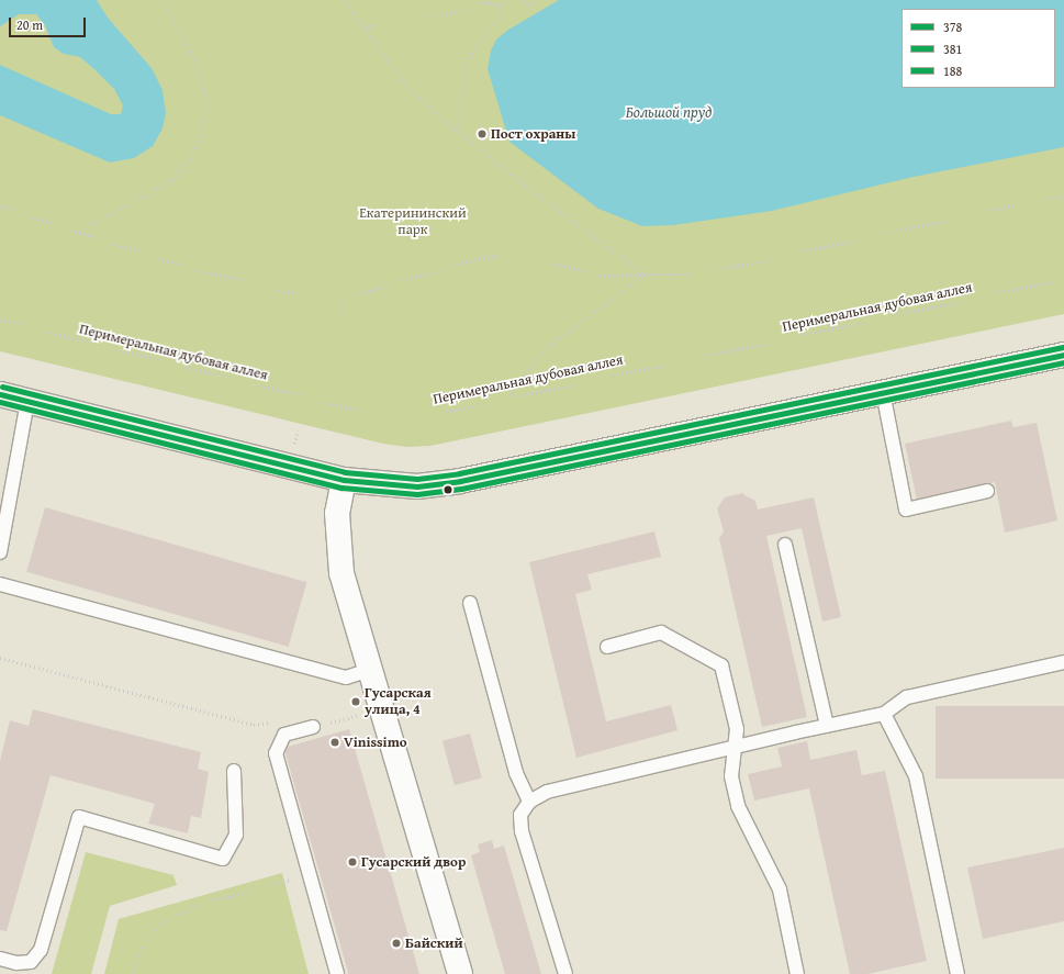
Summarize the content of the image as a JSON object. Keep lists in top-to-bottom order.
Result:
{
  "streets": {
    "path": ["Перимеральная дубовая аллея"]
  },
  "water": ["Большой пруд"],
  "parks": ["Екатерининский парк"],
  "places": [
    "Пост охраны",
    "Гусарская улица, 4",
    "Vinissimo",
    "Гусарский двор",
    "Байский"
  ],
  "lines": ["transit line 188", "transit line 378", "transit line 381"],
  "legend": ["378", "381", "188"],
  "scale_bar": "20 m"
}
